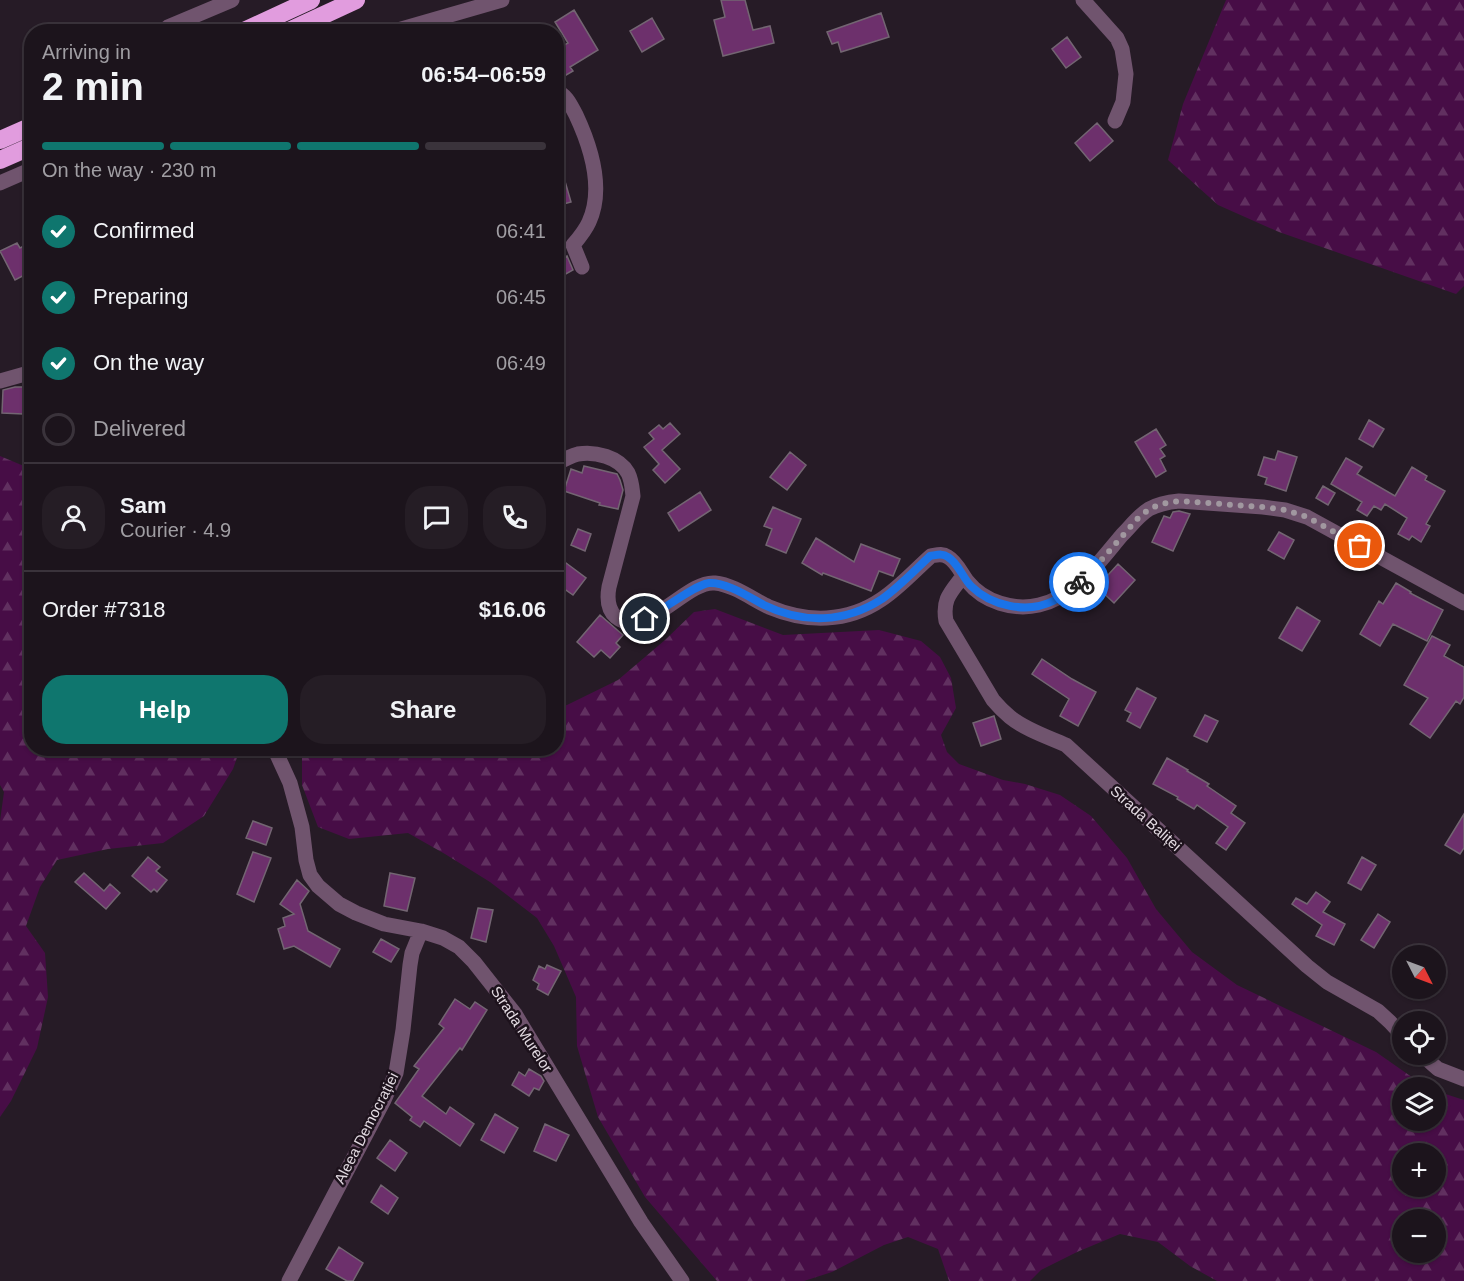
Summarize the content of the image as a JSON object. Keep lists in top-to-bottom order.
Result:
{
  "streets": {
    "street": ["Strada Baliței", "Strada Murelor", "Aleea Democrației"]
  },
  "crossings": [
    ["Strada Murelor", "Aleea Democrației"]
  ],
  "north": "bottom right",
  "page": {
    "heading": ["2 min", "Arriving in", "06:54–06:59"],
    "panel": [
      "Sam",
      "Courier · 4.9",
      "Order #7318",
      "$16.06"
    ],
    "bar": "On the way · 230 m",
    "list": [
      ["Confirmed", "06:41"],
      ["Preparing", "06:45"],
      ["On the way", "06:49"],
      "Delivered"
    ],
    "buttons": ["Help", "Share"],
    "map_buttons": ["+", "−"]
  }
}
